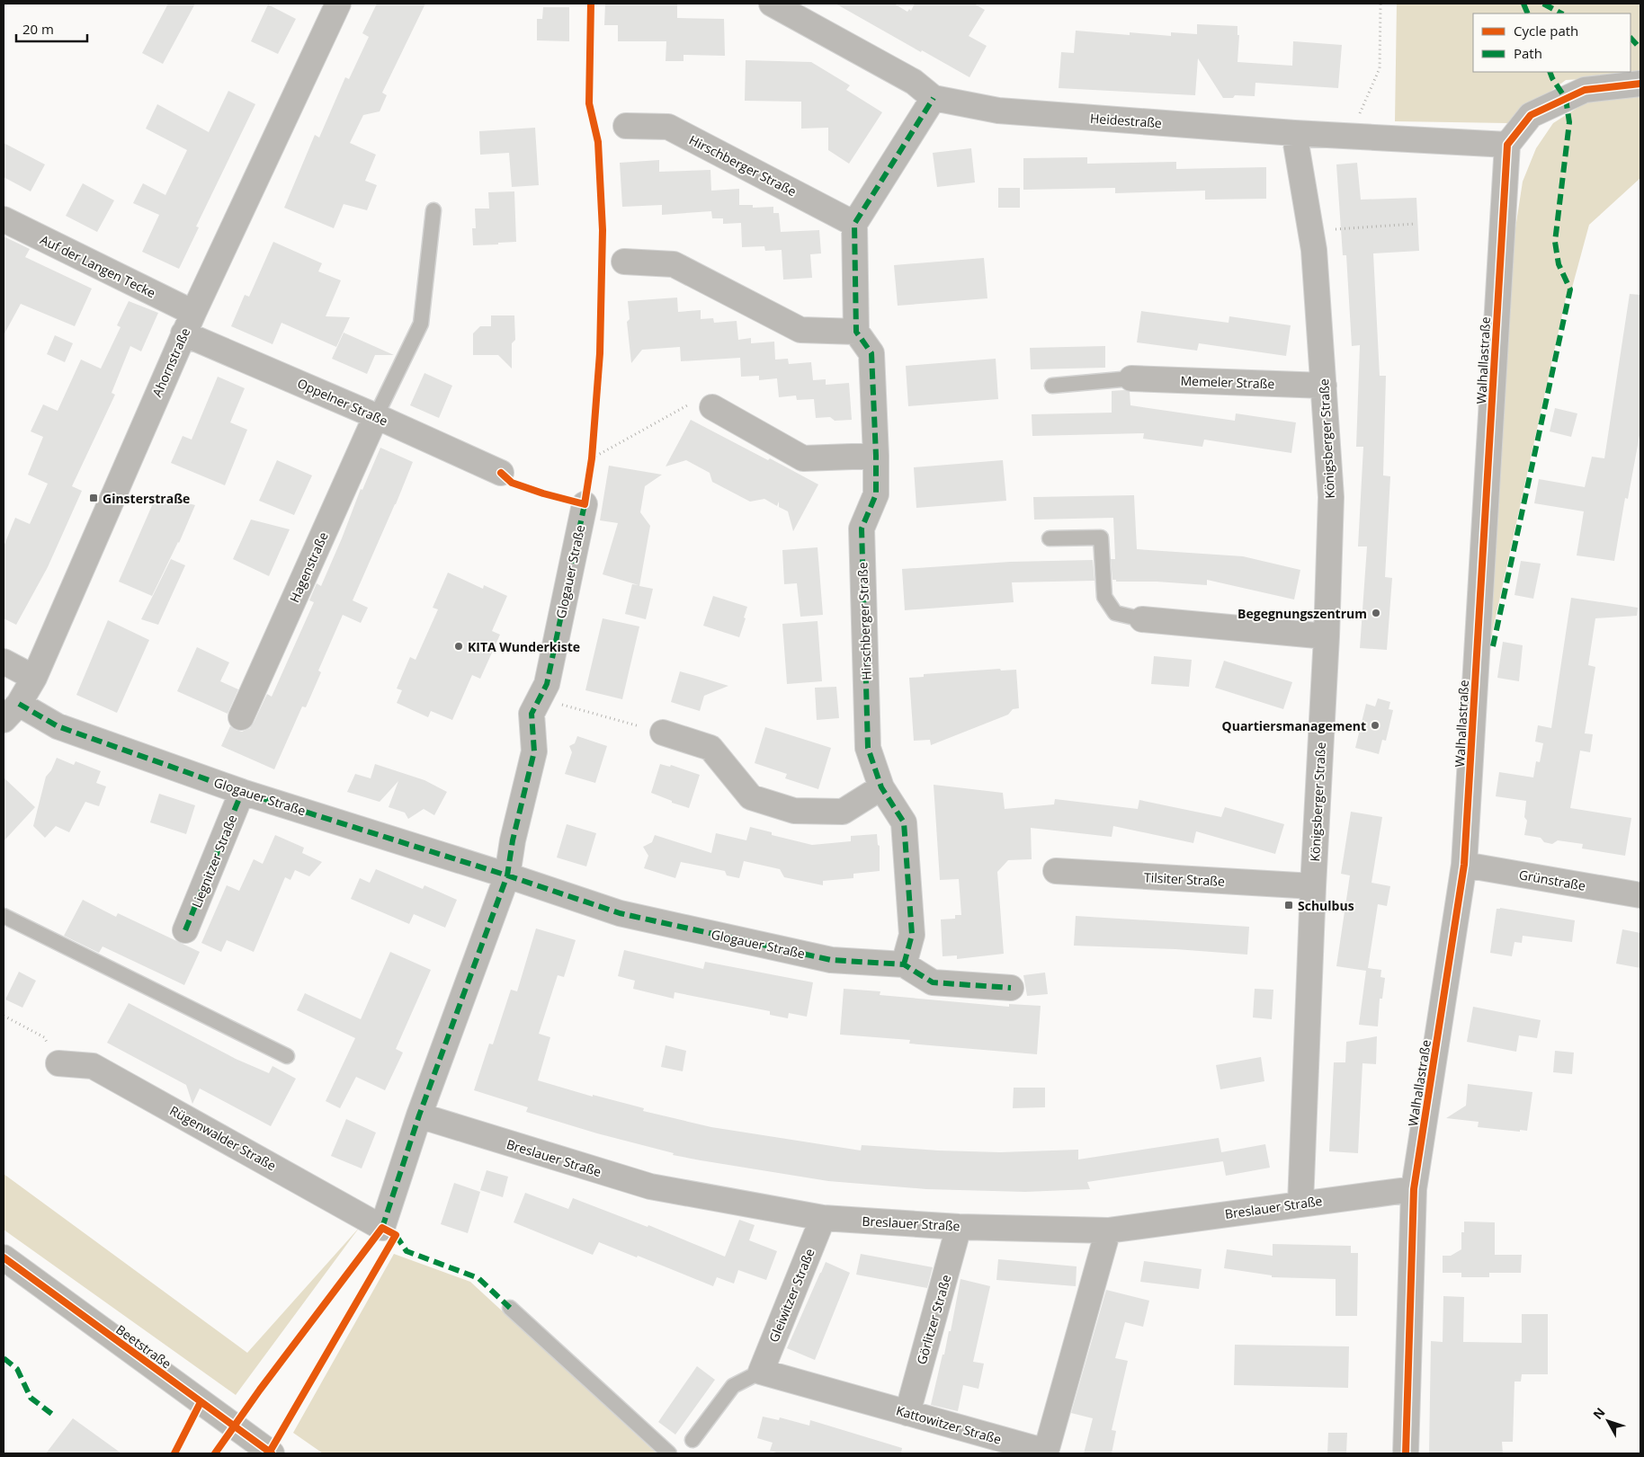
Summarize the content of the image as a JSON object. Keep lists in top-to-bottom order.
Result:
{
  "streets": {
    "main road": ["Beetstraße"],
    "street": [
      "Heidestraße",
      "Hirschberger Straße",
      "Auf der Langen Tecke",
      "Walhallastraße",
      "Ahornstraße",
      "Memeler Straße",
      "Oppelner Straße",
      "Königsberger Straße",
      "Hagenstraße",
      "Glogauer Straße",
      "Liegnitzer Straße",
      "Tilsiter Straße",
      "Grünstraße",
      "Rügenwalder Straße",
      "Breslauer Straße",
      "Gleiwitzer Straße",
      "Görlitzer Straße",
      "Kattowitzer Straße"
    ]
  },
  "crossings": [
    ["Heidestraße", "Walhallastraße"],
    ["Heidestraße", "Königsberger Straße"],
    ["Hirschberger Straße", "Glogauer Straße"],
    ["Auf der Langen Tecke", "Ahornstraße"],
    ["Auf der Langen Tecke", "Oppelner Straße"],
    ["Walhallastraße", "Grünstraße"],
    ["Walhallastraße", "Breslauer Straße"],
    ["Ahornstraße", "Oppelner Straße"],
    ["Ahornstraße", "Glogauer Straße"],
    ["Memeler Straße", "Königsberger Straße"],
    ["Oppelner Straße", "Hagenstraße"],
    ["Königsberger Straße", "Tilsiter Straße"],
    ["Königsberger Straße", "Breslauer Straße"],
    ["Glogauer Straße", "Liegnitzer Straße"],
    ["Rügenwalder Straße", "Breslauer Straße"],
    ["Breslauer Straße", "Gleiwitzer Straße"],
    ["Breslauer Straße", "Görlitzer Straße"],
    ["Breslauer Straße", "Kattowitzer Straße"],
    ["Gleiwitzer Straße", "Kattowitzer Straße"],
    ["Görlitzer Straße", "Kattowitzer Straße"]
  ],
  "places": {
    "transit": ["Ginsterstraße", "Schulbus"],
    "other": ["Begegnungszentrum", "KITA Wunderkiste", "Quartiersmanagement"]
  },
  "legend": ["Cycle path", "Path"],
  "scale_bar": "20 m",
  "north": "top left"
}
